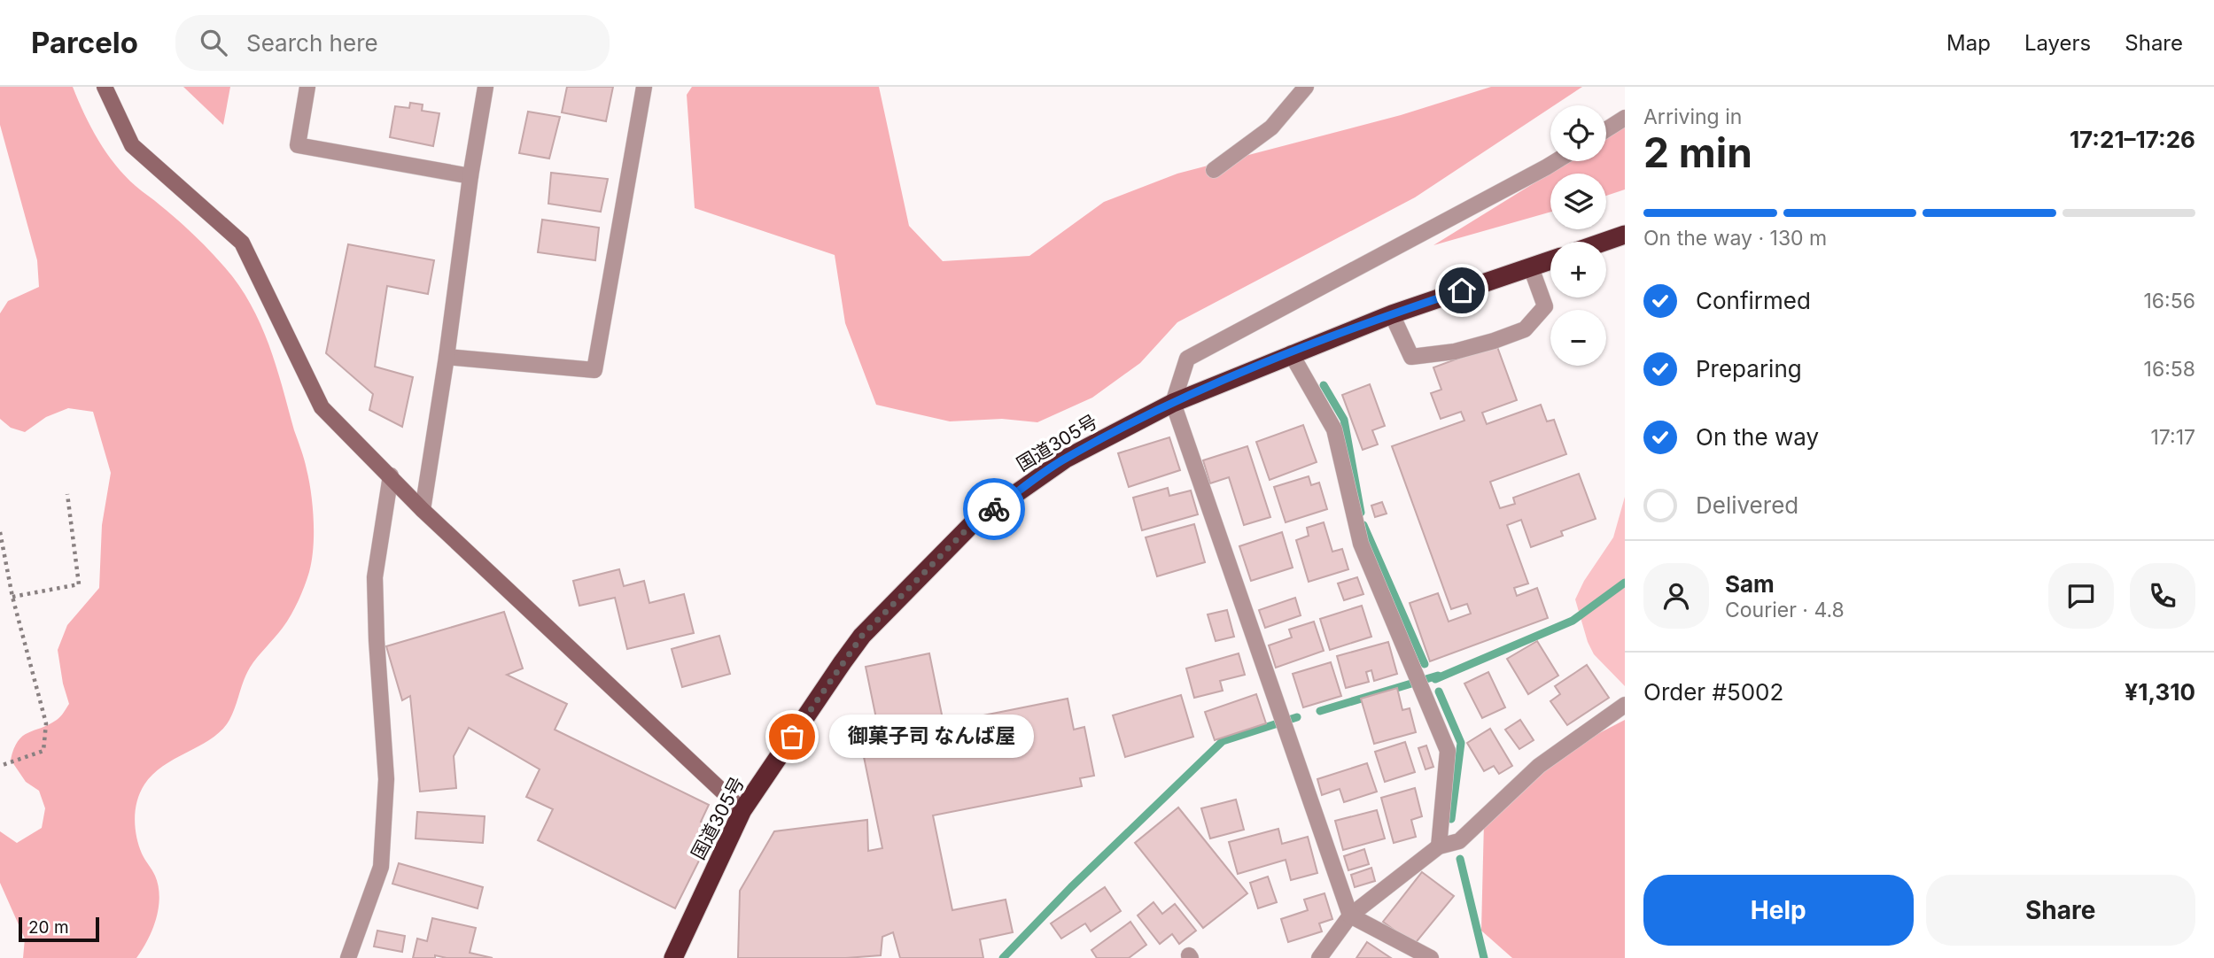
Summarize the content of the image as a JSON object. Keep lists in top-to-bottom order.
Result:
{
  "streets": {
    "highway": ["国道305号"]
  },
  "places": ["御菓子司 なんば屋"],
  "scale_bar": "20 m",
  "page": {
    "header": "Parcelo",
    "search": "Search here",
    "nav": ["Map", "Layers", "Share"],
    "heading": ["2 min", "Arriving in", "17:21–17:26"],
    "panel": [
      "Sam",
      "Courier · 4.8",
      "Order #5002",
      "¥1,310"
    ],
    "map_buttons": ["+", "−"],
    "bar": "On the way · 130 m",
    "list": [
      ["Confirmed", "16:56"],
      ["Preparing", "16:58"],
      ["On the way", "17:17"],
      "Delivered"
    ],
    "bubble": "御菓子司 なんば屋",
    "buttons": ["Help", "Share"],
    "scale": "20 m"
  }
}
